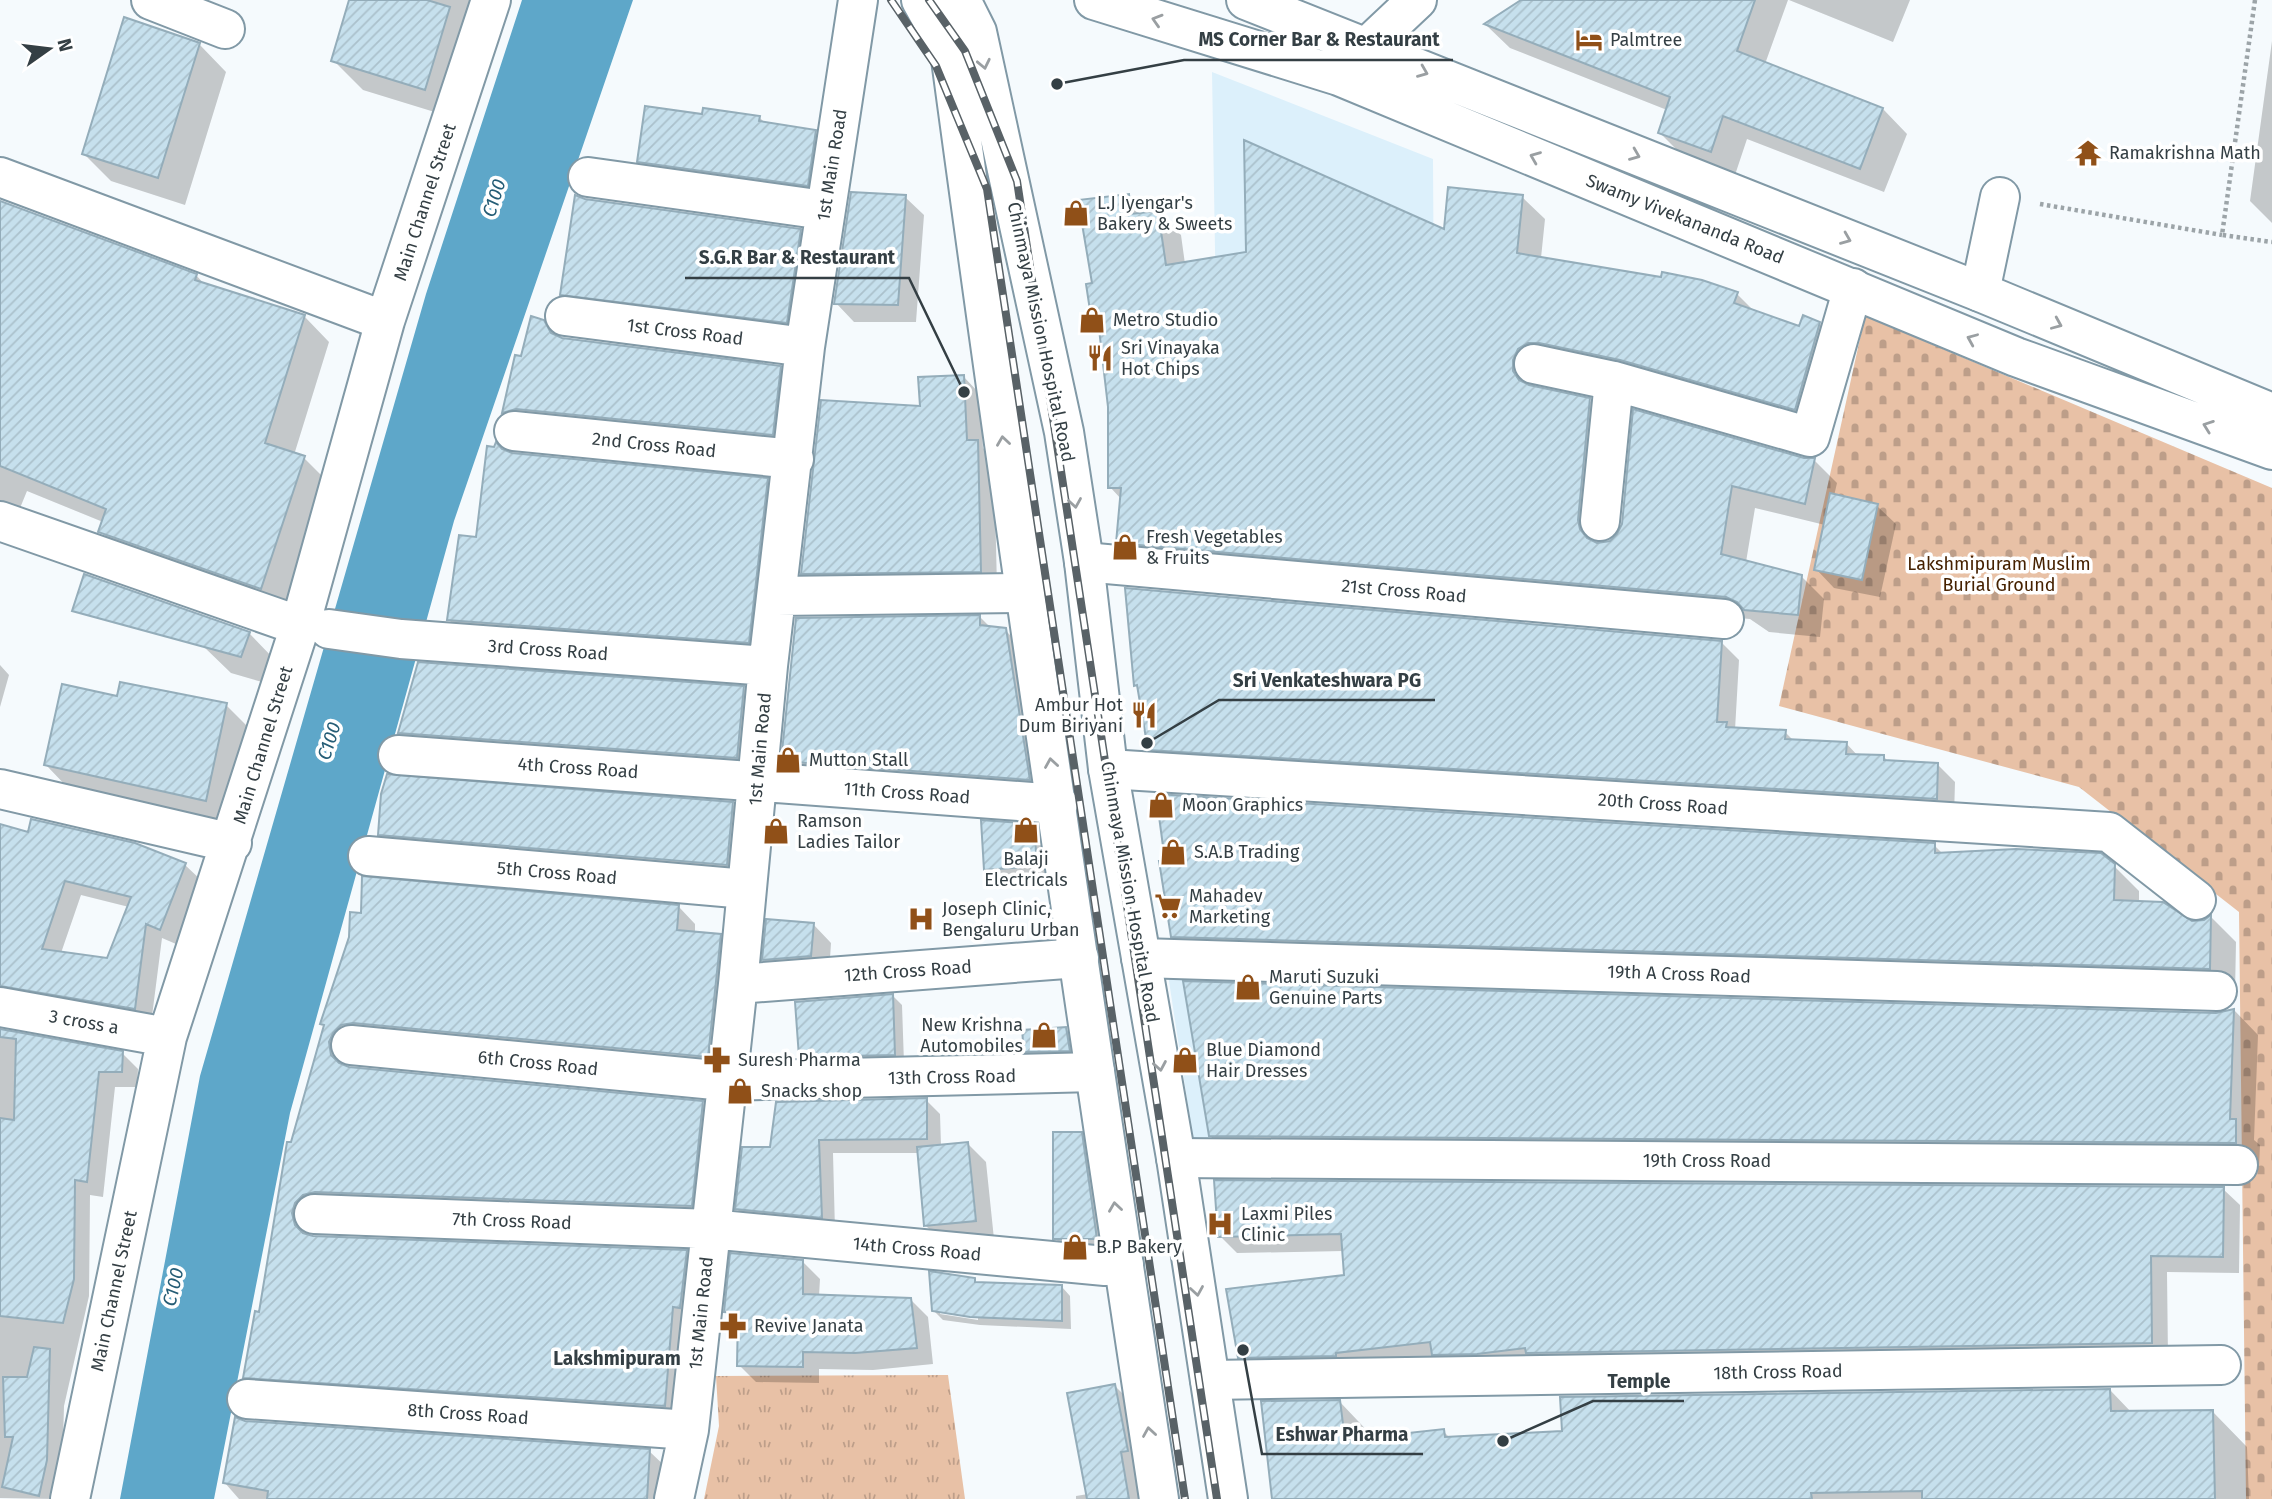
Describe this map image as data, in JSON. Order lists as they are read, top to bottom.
{
  "streets": {
    "street": [
      "1st Main Road",
      "Main Channel Street",
      "Swamy Vivekananda Road",
      "1st Cross Road",
      "Chinmaya Mission Hospital Road",
      "2nd Cross Road",
      "21st Cross Road",
      "3rd Cross Road",
      "4th Cross Road",
      "11th Cross Road",
      "20th Cross Road",
      "5th Cross Road",
      "12th Cross Road",
      "19th A Cross Road",
      "3 cross a",
      "6th Cross Road",
      "13th Cross Road",
      "19th Cross Road",
      "7th Cross Road",
      "14th Cross Road",
      "18th Cross Road",
      "8th Cross Road"
    ]
  },
  "crossings": [
    ["1st Main Road", "1st Cross Road"],
    ["1st Main Road", "2nd Cross Road"],
    ["1st Main Road", "3rd Cross Road"],
    ["1st Main Road", "4th Cross Road"],
    ["1st Main Road", "11th Cross Road"],
    ["1st Main Road", "5th Cross Road"],
    ["1st Main Road", "12th Cross Road"],
    ["1st Main Road", "6th Cross Road"],
    ["1st Main Road", "13th Cross Road"],
    ["1st Main Road", "7th Cross Road"],
    ["1st Main Road", "14th Cross Road"],
    ["1st Main Road", "8th Cross Road"],
    ["Main Channel Street", "3rd Cross Road"],
    ["Main Channel Street", "3 cross a"],
    ["Chinmaya Mission Hospital Road", "21st Cross Road"],
    ["Chinmaya Mission Hospital Road", "20th Cross Road"],
    ["Chinmaya Mission Hospital Road", "19th A Cross Road"],
    ["Chinmaya Mission Hospital Road", "19th Cross Road"],
    ["Chinmaya Mission Hospital Road", "18th Cross Road"],
    ["4th Cross Road", "11th Cross Road"],
    ["6th Cross Road", "13th Cross Road"],
    ["7th Cross Road", "14th Cross Road"]
  ],
  "districts": ["Lakshmipuram"],
  "water": ["C100"],
  "parks": ["Lakshmipuram Muslim Burial Ground"],
  "places": {
    "hotel": ["Palmtree"],
    "other": [
      "MS Corner Bar & Restaurant",
      "S.G.R Bar & Restaurant",
      "Sri Venkateshwara PG",
      "Eshwar Pharma",
      "Temple"
    ],
    "temple": ["Ramakrishna Math"],
    "shop": [
      "L.J Iyengar's Bakery & Sweets",
      "Metro Studio",
      "Fresh Vegetables & Fruits",
      "Mutton Stall",
      "Moon Graphics",
      "Balaji Electricals",
      "Ramson Ladies Tailor",
      "S.A.B Trading",
      "Maruti Suzuki Genuine Parts",
      "New Krishna Automobiles",
      "Blue Diamond Hair Dresses",
      "Snacks shop",
      "B.P Bakery"
    ],
    "restaurant": ["Sri Vinayaka Hot Chips", "Ambur Hot Dum Biriyani"],
    "supermarket": ["Mahadev Marketing"],
    "hospital": ["Joseph Clinic, Bengaluru Urban", "Laxmi Piles Clinic"],
    "pharmacy": ["Suresh Pharma", "Revive Janata"]
  },
  "north": "right"
}
